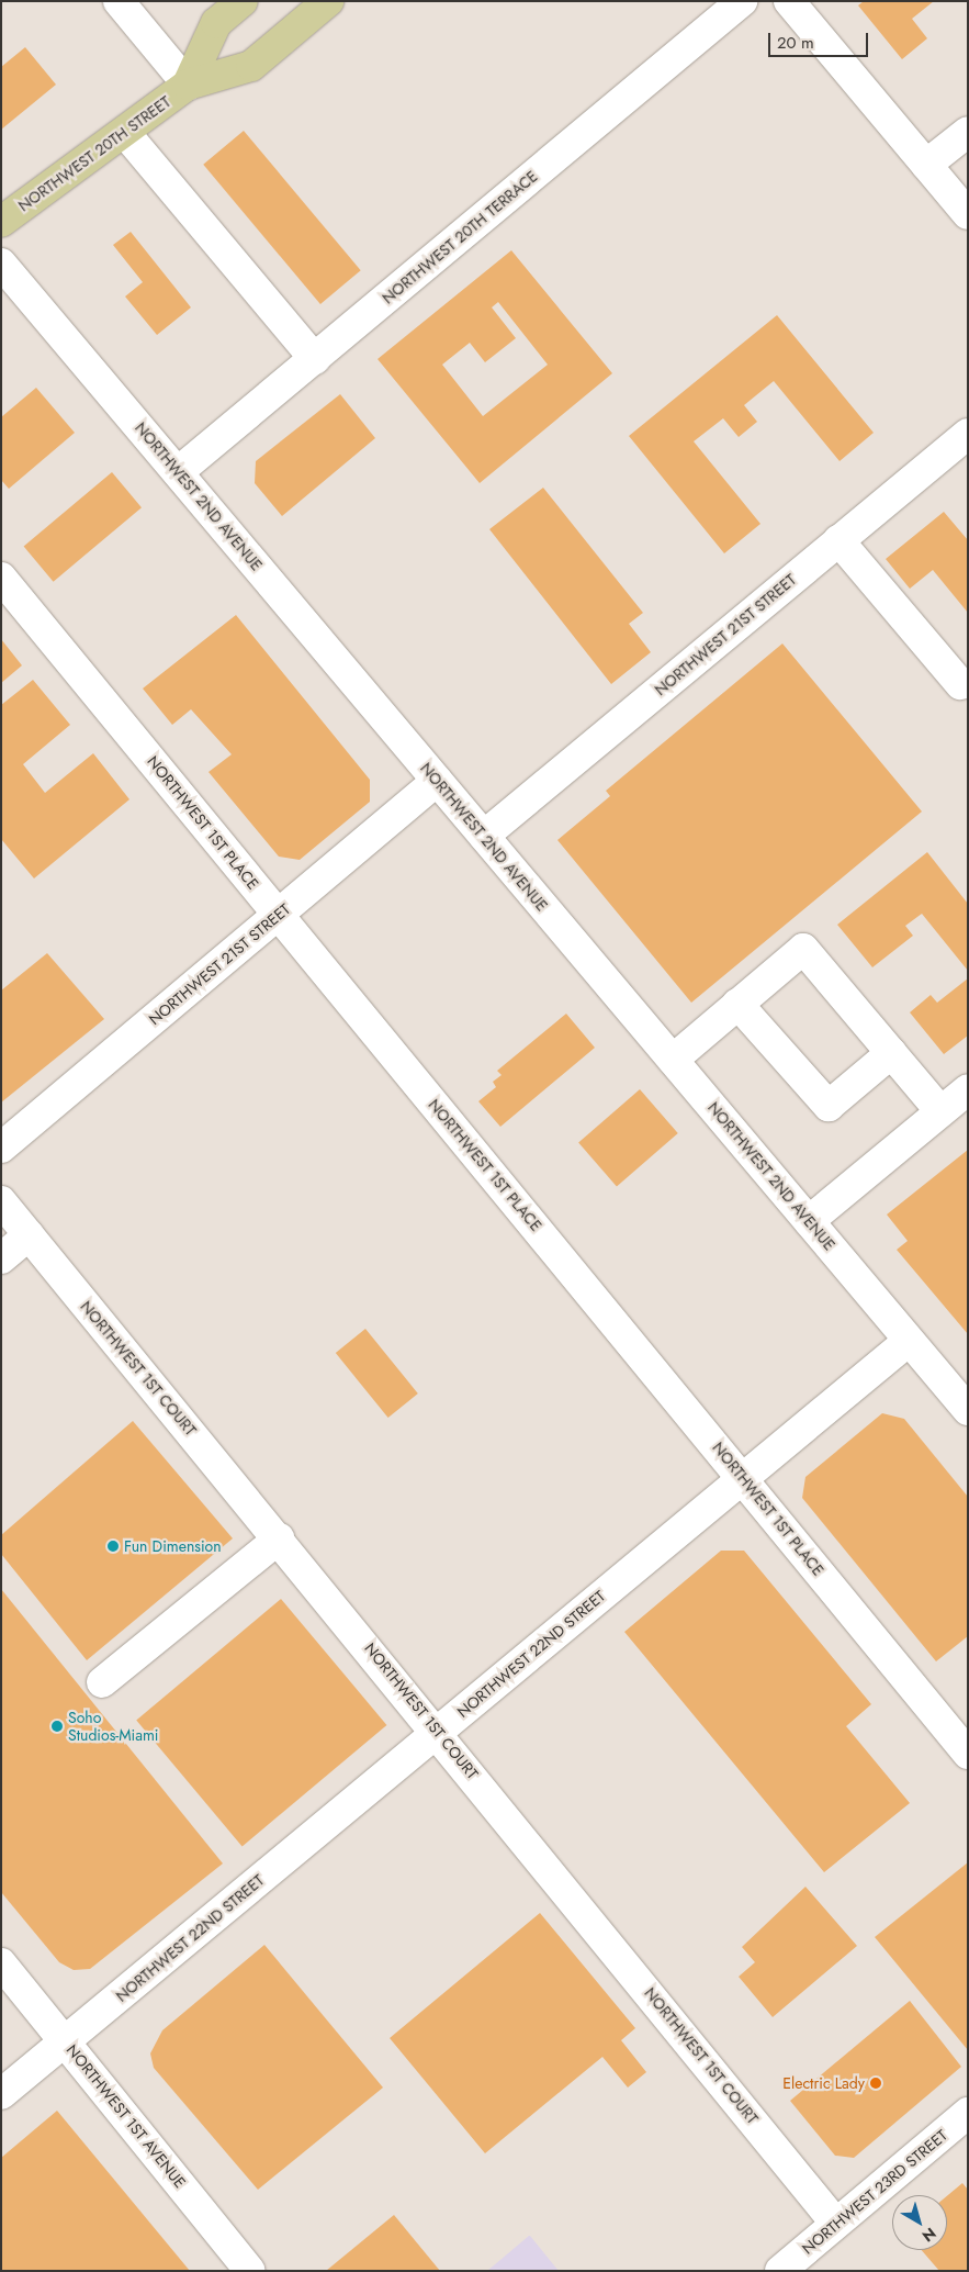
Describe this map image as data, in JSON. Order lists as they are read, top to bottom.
{
  "streets": {
    "main road": ["NORTHWEST 20TH STREET"],
    "street": [
      "NORTHWEST 20TH TERRACE",
      "NORTHWEST 2ND AVENUE",
      "NORTHWEST 21ST STREET",
      "NORTHWEST 1ST PLACE",
      "NORTHWEST 1ST COURT",
      "NORTHWEST 22ND STREET",
      "NORTHWEST 1ST AVENUE",
      "NORTHWEST 23RD STREET"
    ]
  },
  "crossings": [
    ["NORTHWEST 20TH TERRACE", "NORTHWEST 2ND AVENUE"],
    ["NORTHWEST 2ND AVENUE", "NORTHWEST 21ST STREET"],
    ["NORTHWEST 2ND AVENUE", "NORTHWEST 22ND STREET"],
    ["NORTHWEST 21ST STREET", "NORTHWEST 1ST PLACE"],
    ["NORTHWEST 1ST PLACE", "NORTHWEST 22ND STREET"],
    ["NORTHWEST 1ST COURT", "NORTHWEST 22ND STREET"],
    ["NORTHWEST 1ST COURT", "NORTHWEST 23RD STREET"],
    ["NORTHWEST 22ND STREET", "NORTHWEST 1ST AVENUE"]
  ],
  "places": ["Fun Dimension", "Soho Studios-Miami", "Electric Lady"],
  "scale_bar": "20 m",
  "north": "bottom right"
}
